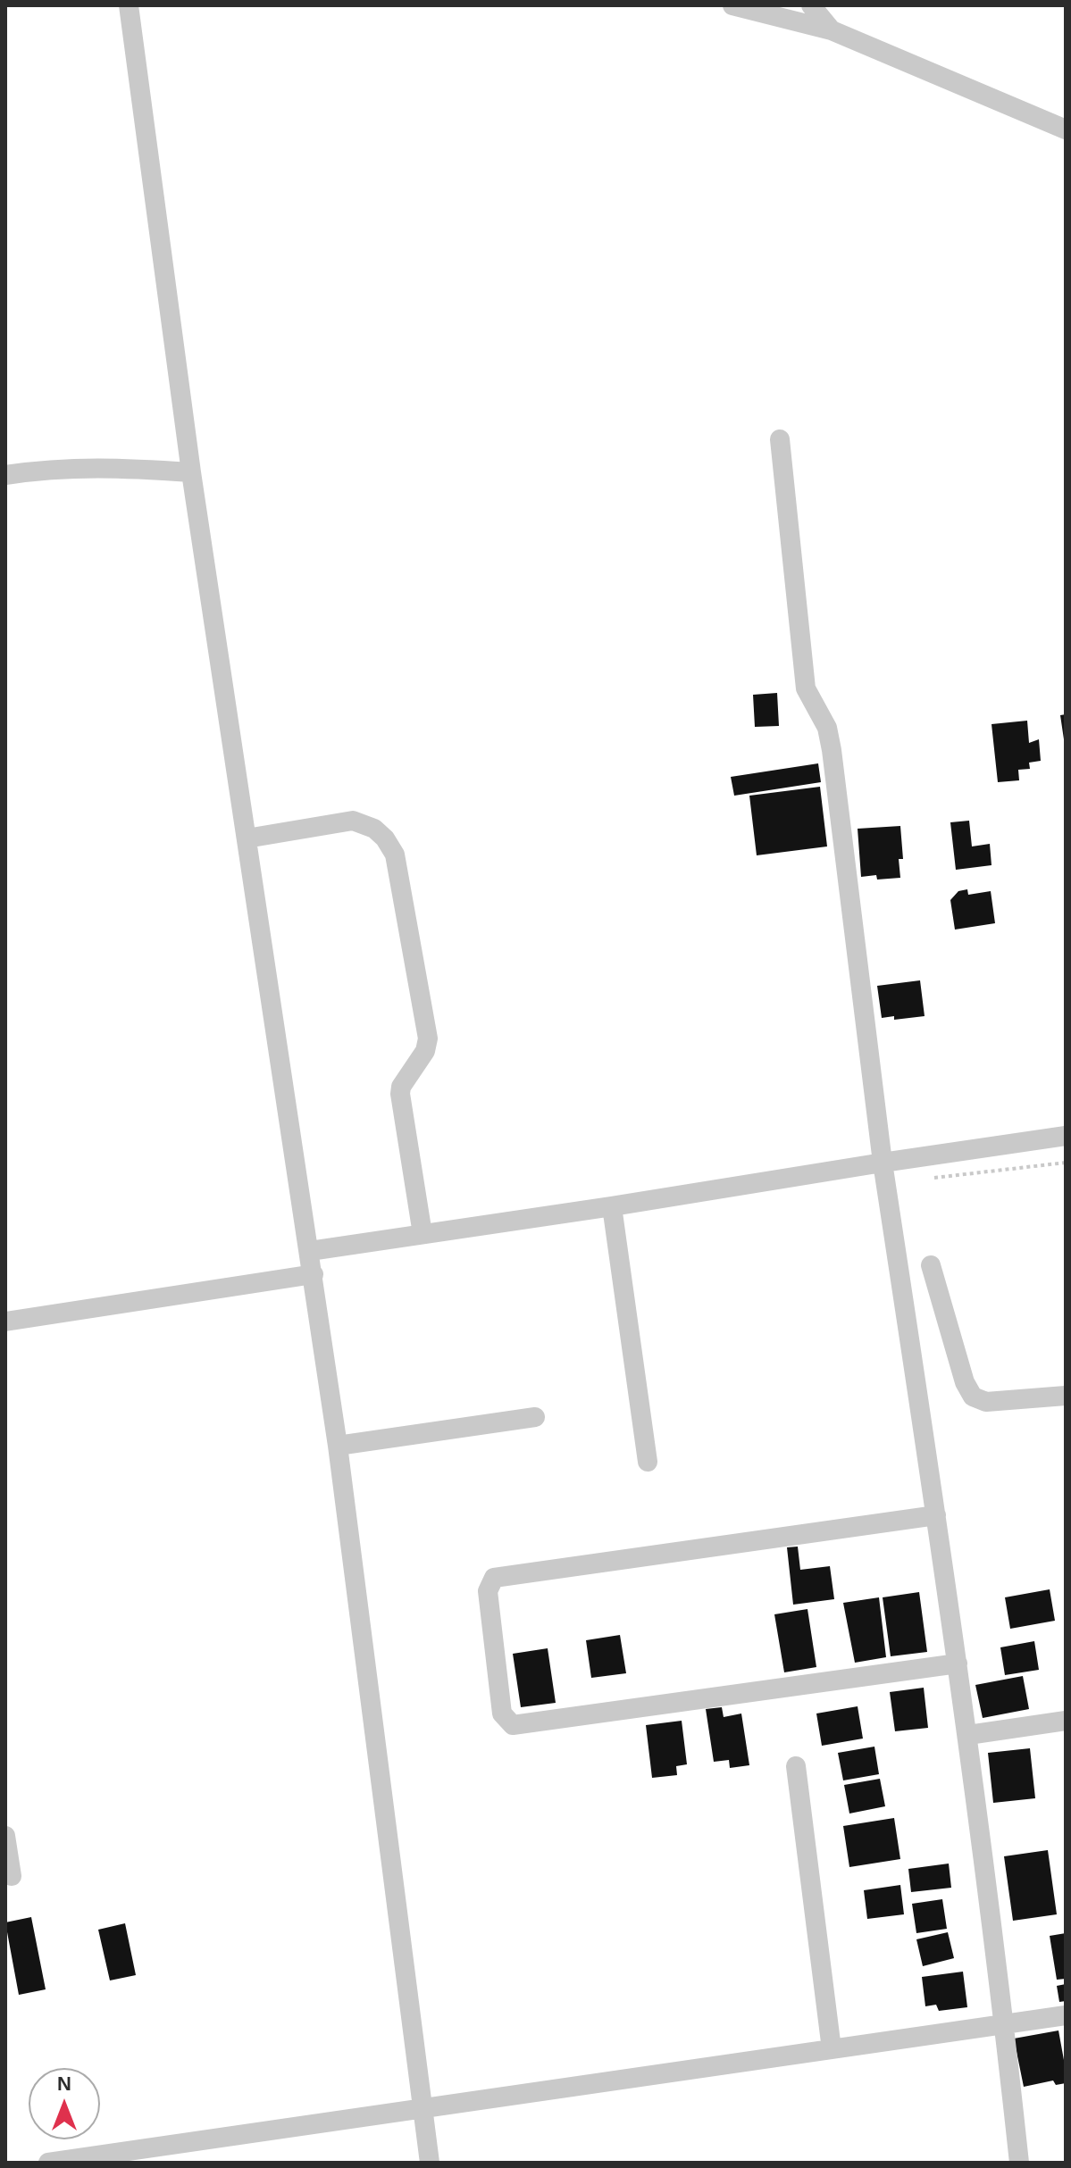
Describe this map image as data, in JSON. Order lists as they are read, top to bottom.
{
  "north": "top"
}
